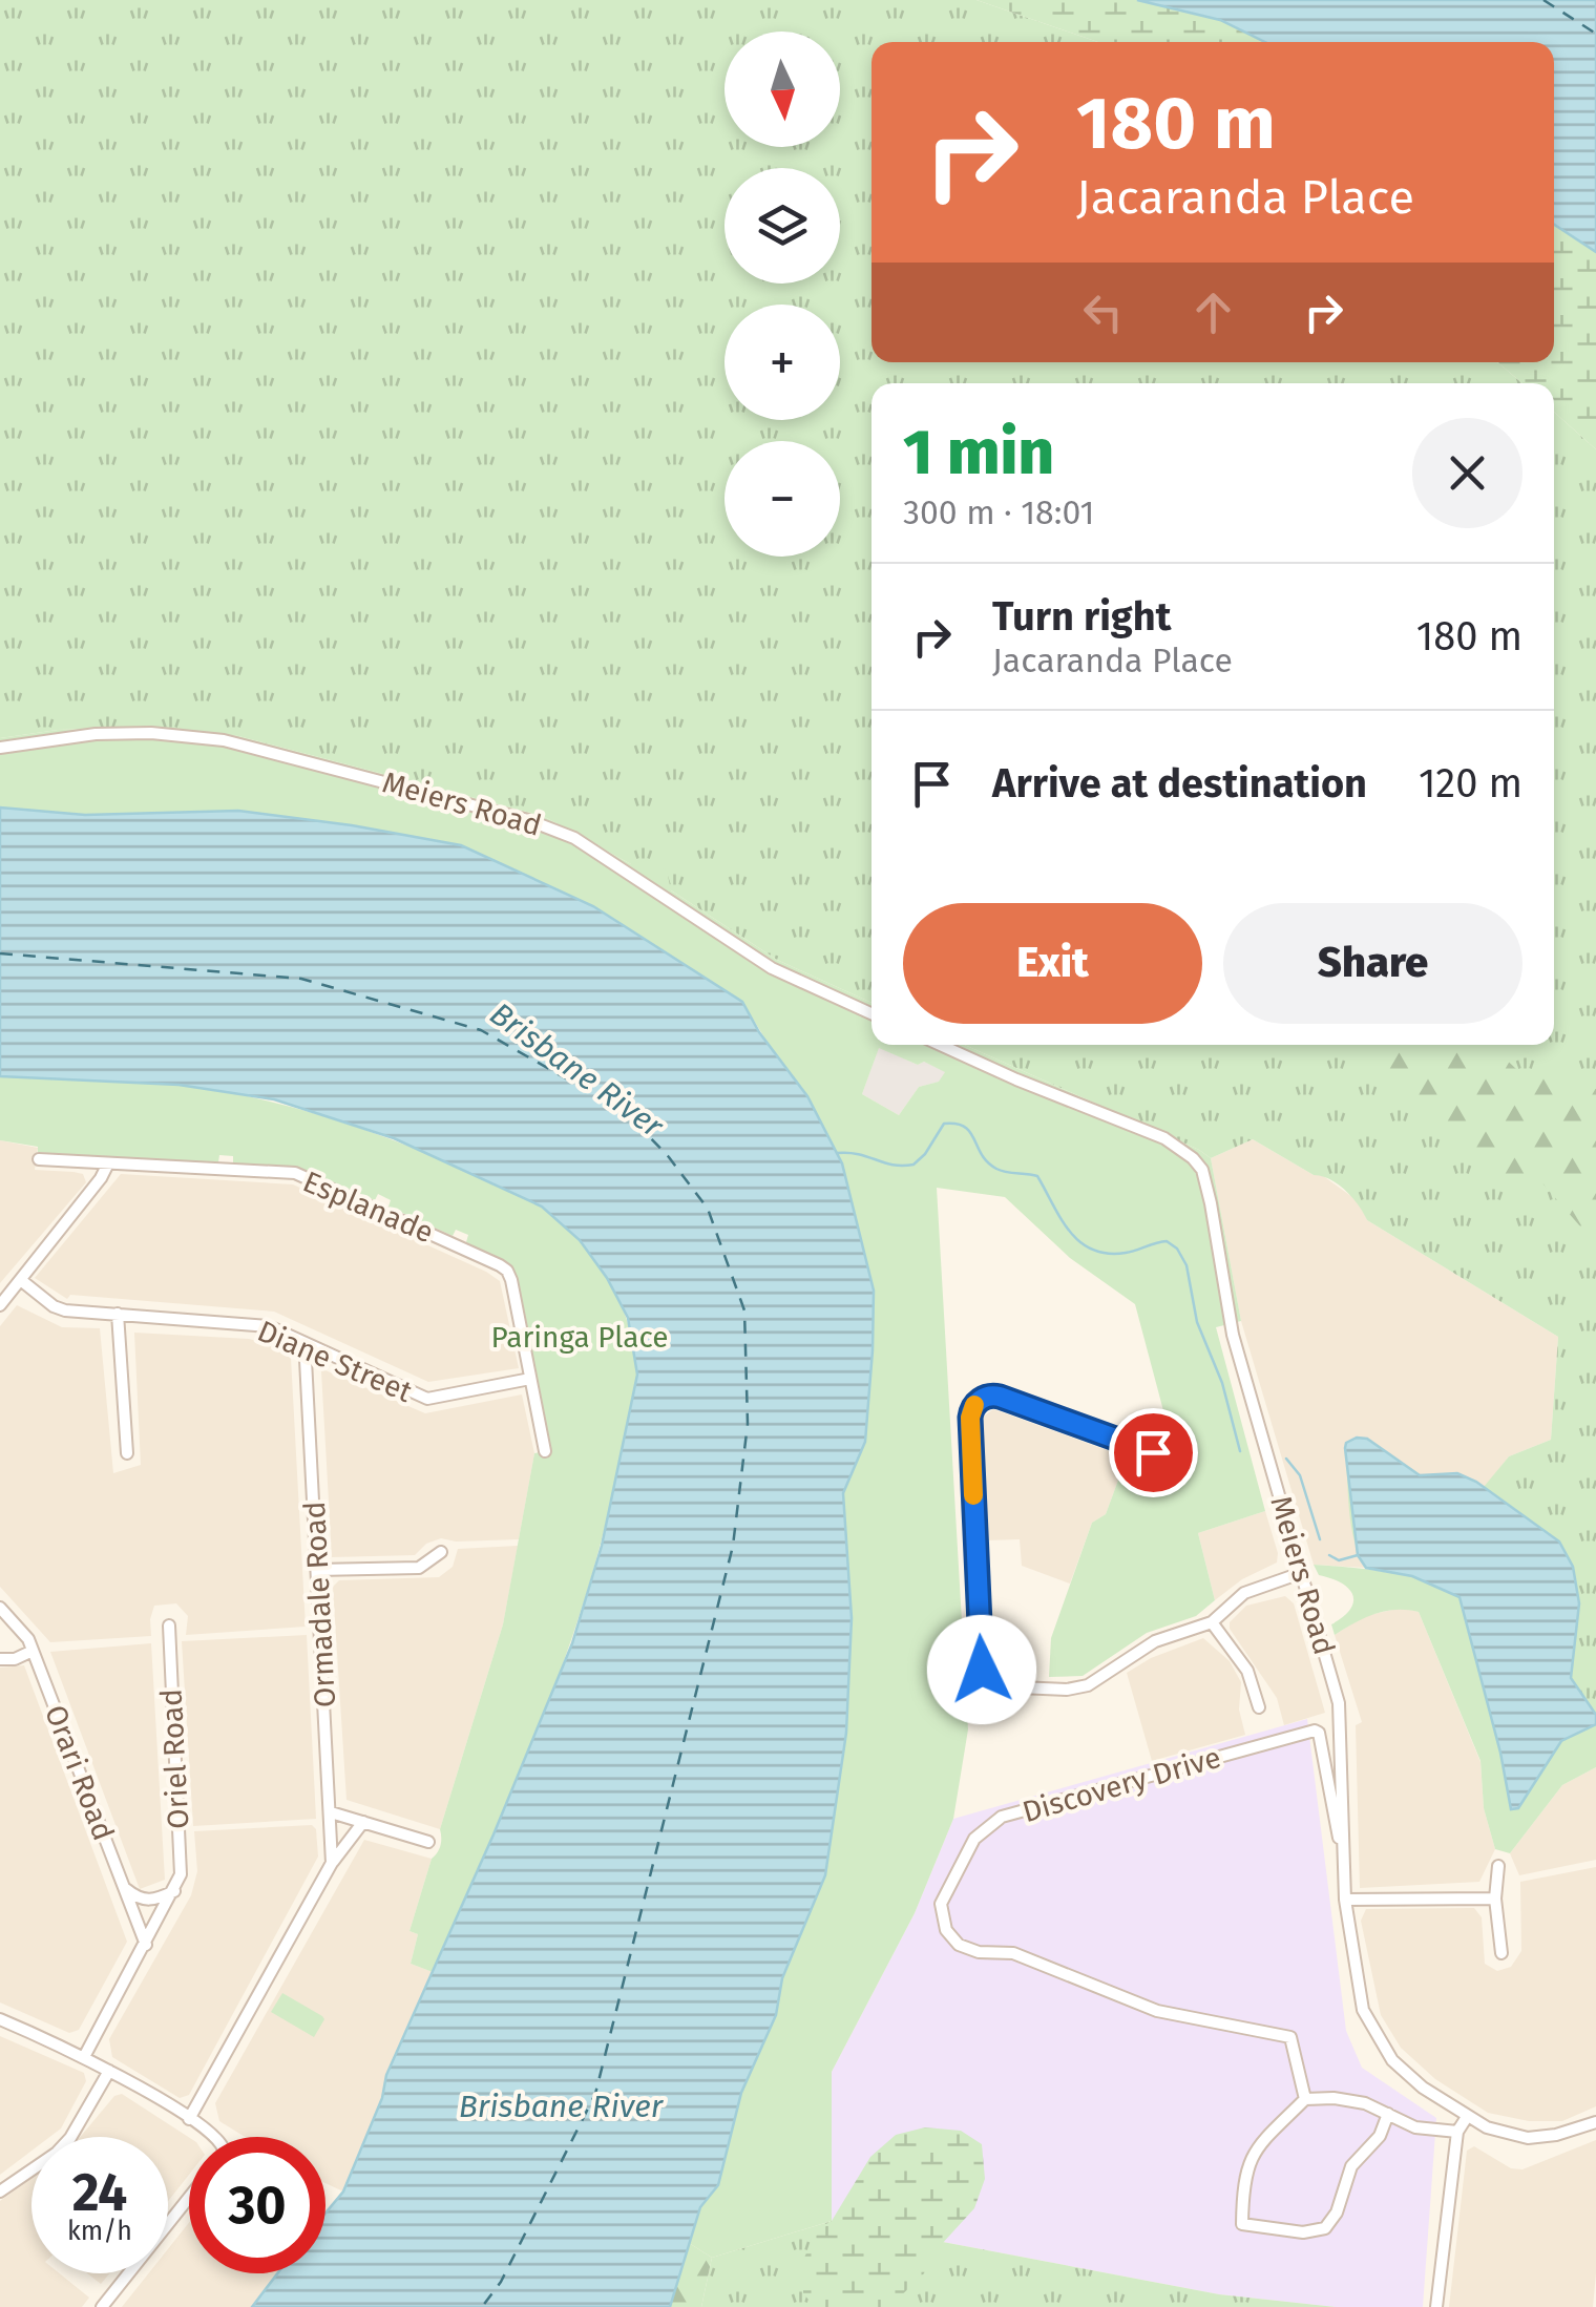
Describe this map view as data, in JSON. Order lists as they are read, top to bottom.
{
  "streets": {
    "street": [
      "Meiers Road",
      "Esplanade",
      "Diane Street",
      "Ormadale Road",
      "Oriel Road",
      "Orari Road",
      "Discovery Drive"
    ]
  },
  "crossings": [
    ["Meiers Road", "Discovery Drive"],
    ["Esplanade", "Diane Street"],
    ["Diane Street", "Ormadale Road"],
    ["Oriel Road", "Orari Road"]
  ],
  "water": ["Brisbane River"],
  "parks": ["Paringa Place"],
  "north": "bottom",
  "page": {
    "map_buttons": ["+", "−"],
    "turn": ["180 m", "Jacaranda Place"],
    "heading": ["1 min", "300 m · 18:01"],
    "list": [
      {
        "name": "Turn right",
        "note": "Jacaranda Place",
        "value": "180 m"
      },
      {
        "name": "Arrive at destination",
        "value": "120 m"
      }
    ],
    "buttons": ["Exit", "Share"],
    "speed": "24 km/h",
    "limit": "30"
  }
}
